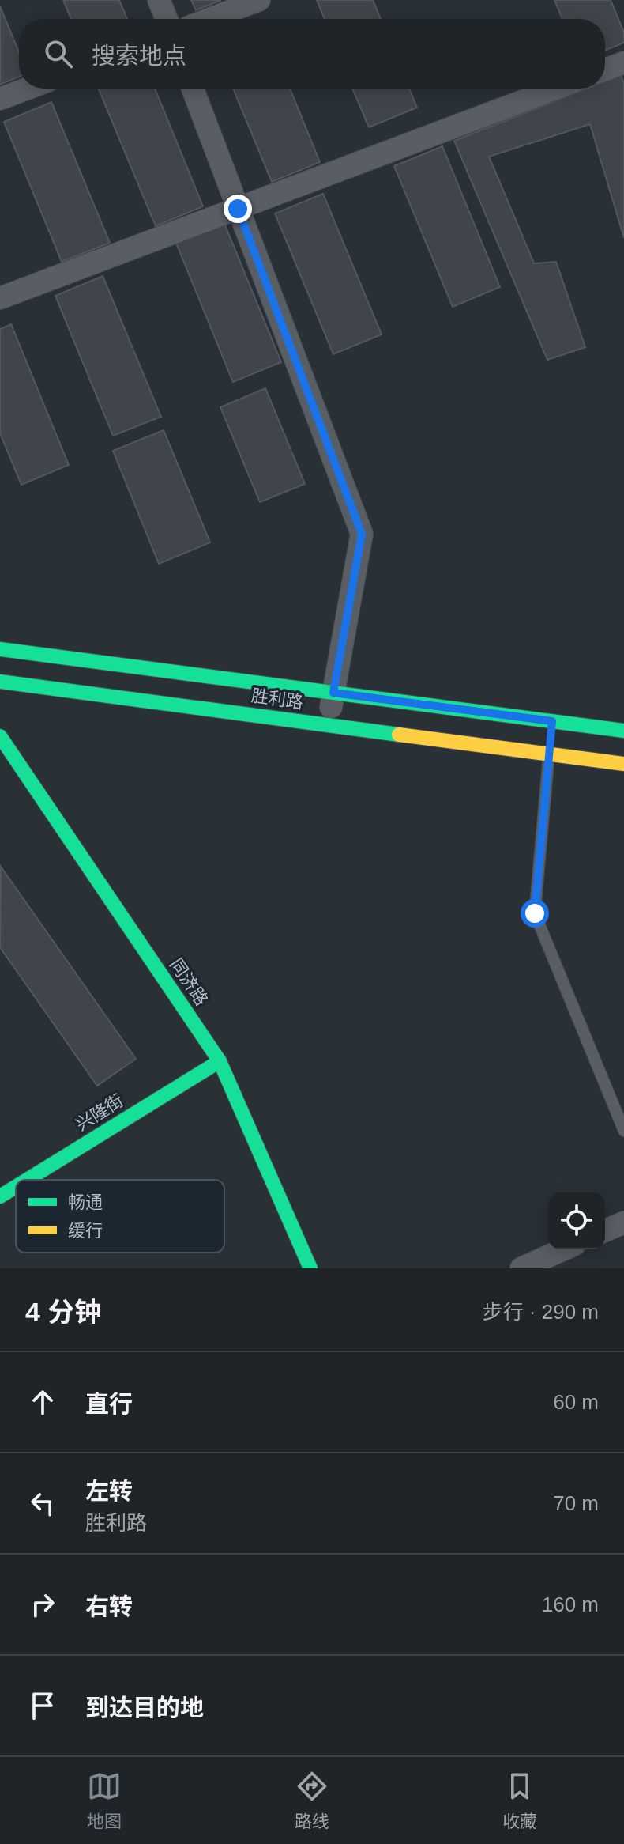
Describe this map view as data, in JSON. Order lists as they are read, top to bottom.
{
  "streets": {
    "main road": ["胜利路", "同济路", "兴隆街"]
  },
  "crossings": [
    ["同济路", "兴隆街"]
  ],
  "legend": ["畅通", "缓行"],
  "page": {
    "search": "搜索地点",
    "heading": ["4 分钟", "步行 · 290 m"],
    "list": [
      ["直行", "60 m"],
      ["左转", "胜利路", "70 m"],
      ["右转", "160 m"],
      "到达目的地"
    ],
    "nav": ["地图", "路线", "收藏"]
  }
}
